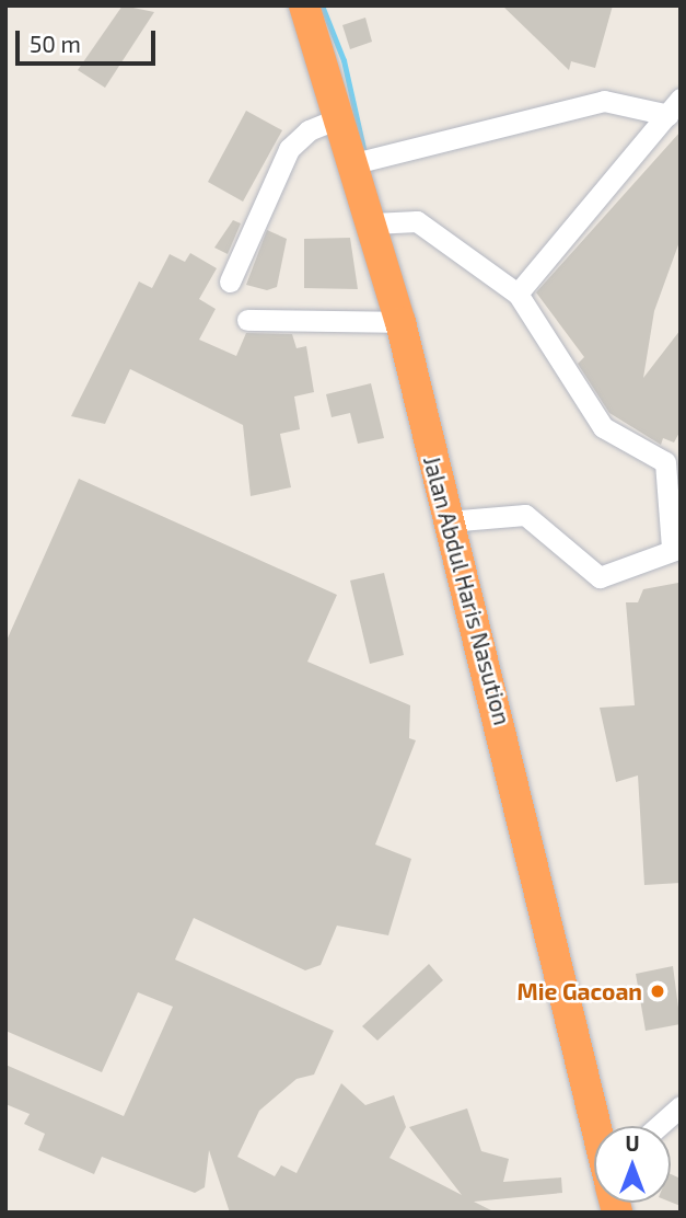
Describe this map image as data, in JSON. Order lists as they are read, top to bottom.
{
  "streets": {
    "highway": ["Jalan Abdul Haris Nasution"]
  },
  "places": ["Mie Gacoan"],
  "scale_bar": "50 m",
  "north": "top"
}
